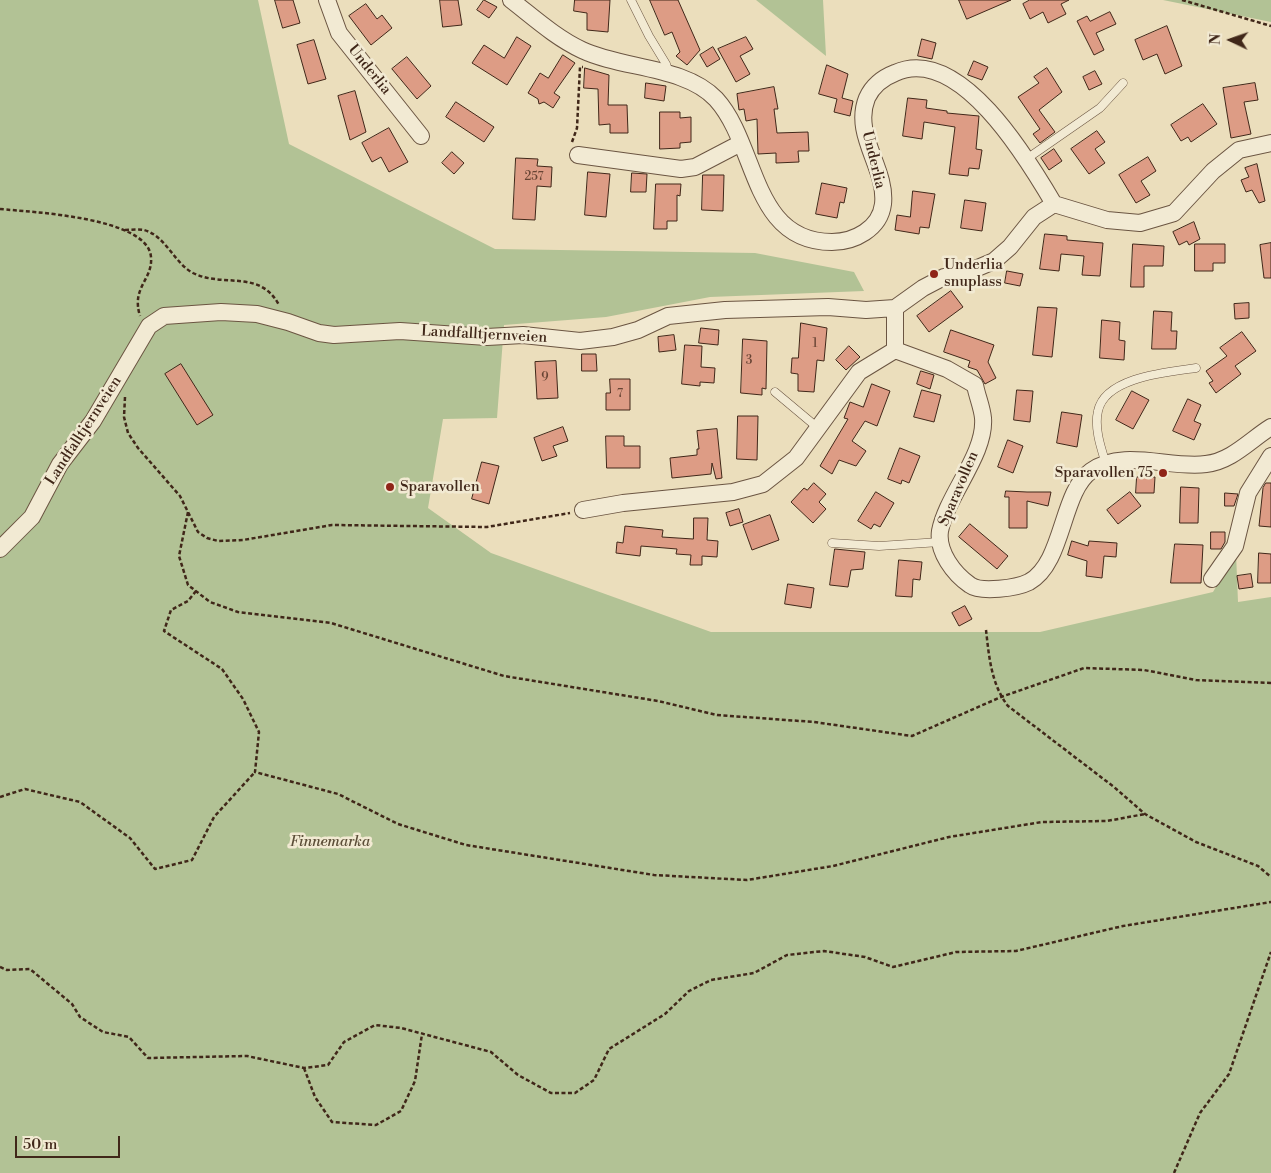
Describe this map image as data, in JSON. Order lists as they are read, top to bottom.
{
  "streets": {
    "street": ["Underlia", "Landfalltjernveien", "Sparavollen"]
  },
  "parks": ["Finnemarka"],
  "places": ["Underlia snuplass", "Sparavollen 75", "Sparavollen"],
  "house_numbers": [
    "257",
    "1",
    "3",
    "9",
    "7"
  ],
  "scale_bar": "50 m",
  "north": "left"
}
